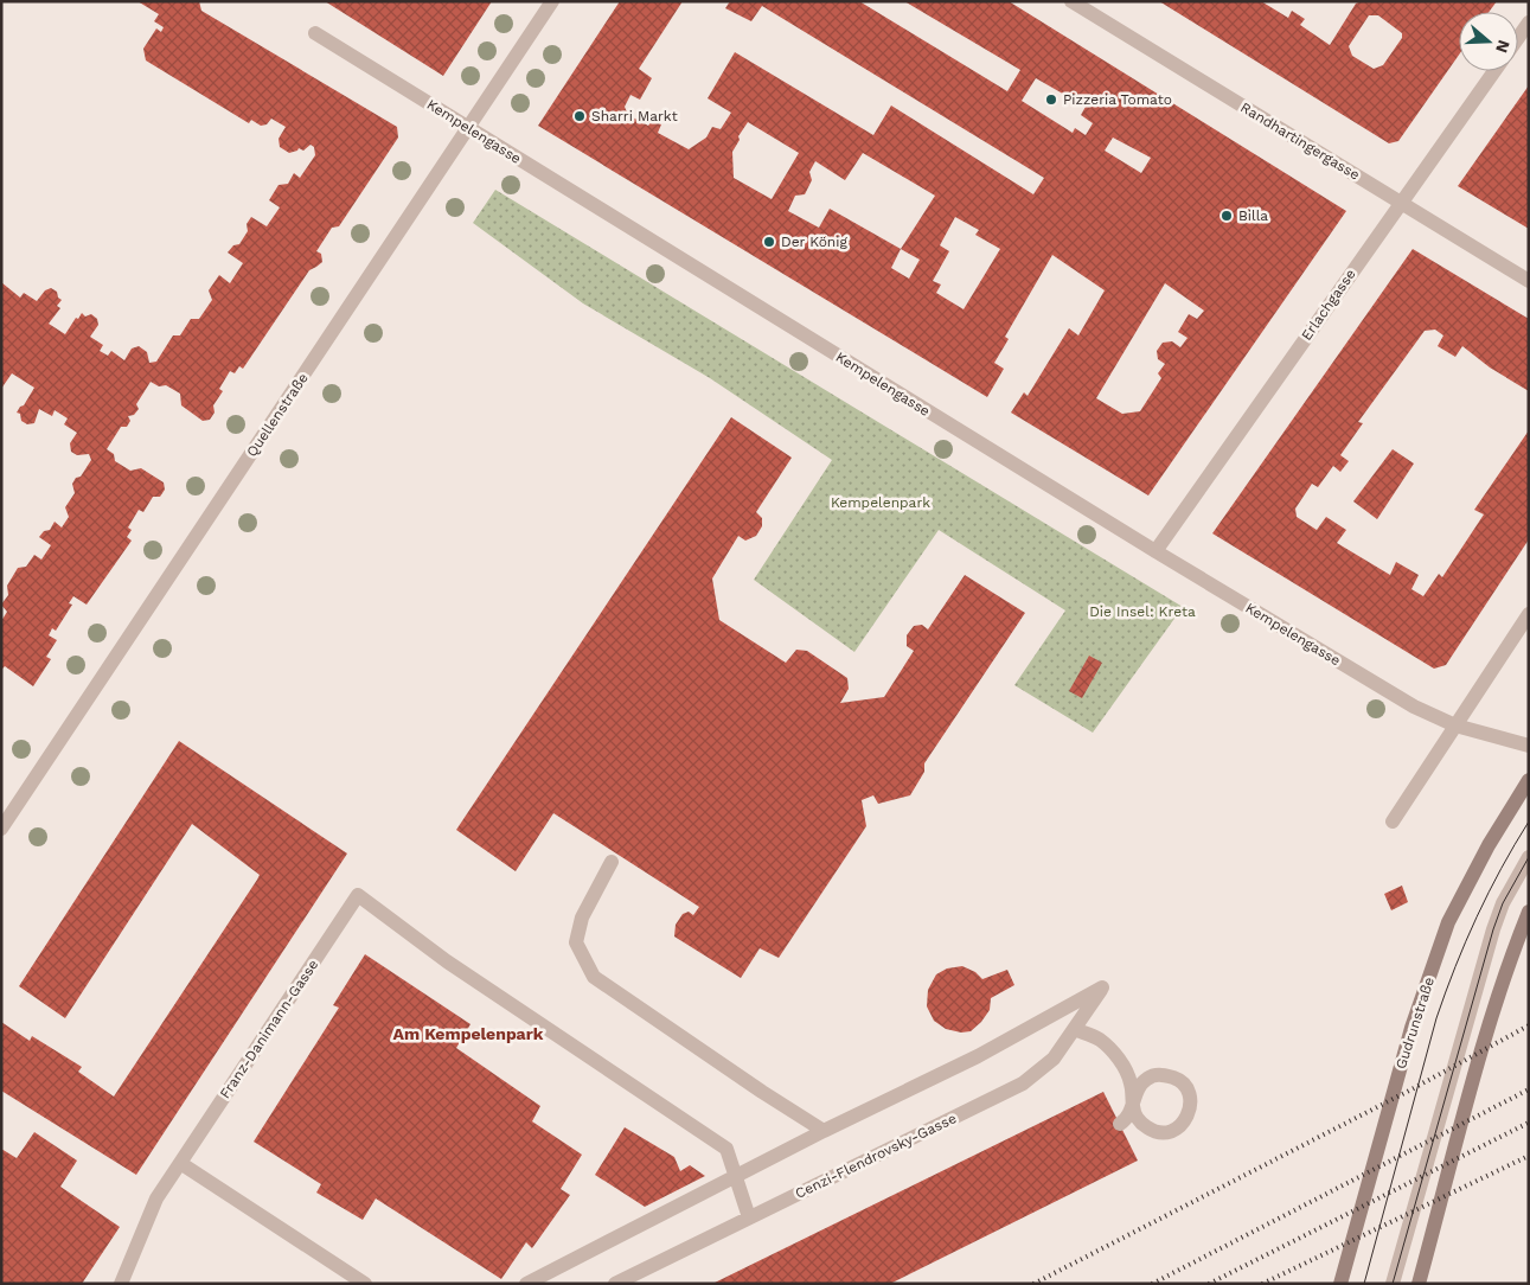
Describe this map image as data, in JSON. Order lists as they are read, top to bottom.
{
  "streets": {
    "main road": ["Gudrunstraße"],
    "street": [
      "Kempelengasse",
      "Randhartingergasse",
      "Erlachgasse",
      "Quellenstraße",
      "Franz-Danimann-Gasse",
      "Cenzi-Flendrovsky-Gasse"
    ]
  },
  "crossings": [
    ["Kempelengasse", "Erlachgasse"],
    ["Kempelengasse", "Quellenstraße"],
    ["Randhartingergasse", "Erlachgasse"]
  ],
  "districts": ["Am Kempelenpark"],
  "parks": ["Kempelenpark", "Die Insel: Kreta"],
  "places": [
    "Pizzeria Tomato",
    "Sharri Markt",
    "Billa",
    "Der König"
  ],
  "north": "right"
}
